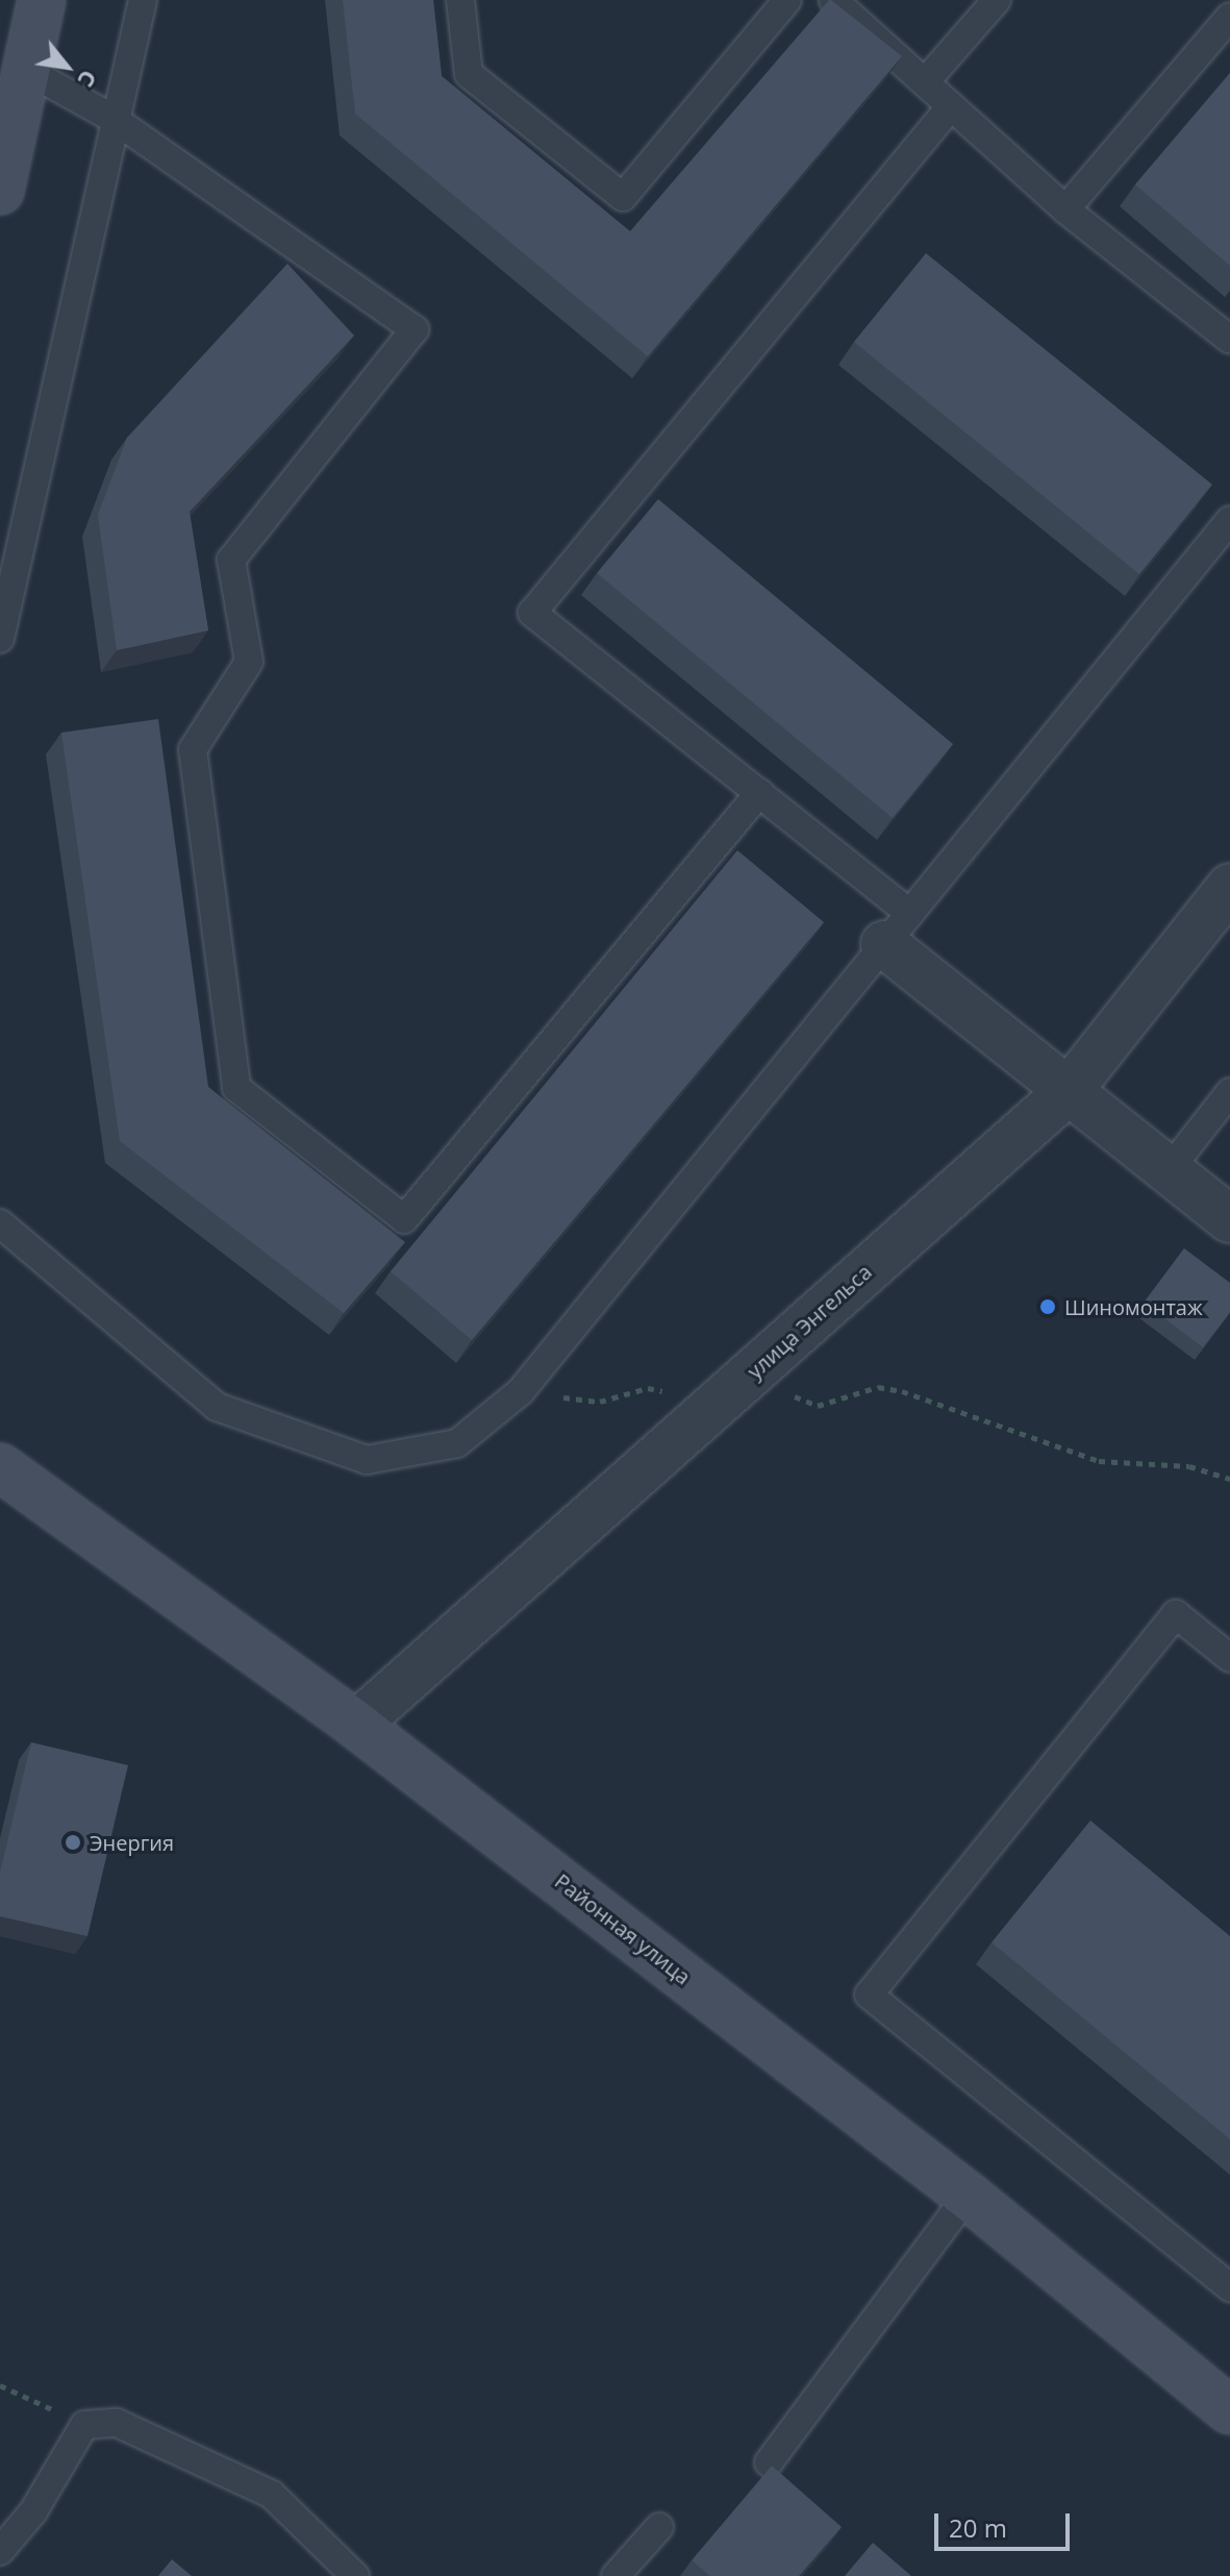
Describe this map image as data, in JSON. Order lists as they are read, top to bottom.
{
  "streets": {
    "main road": ["Районная улица"],
    "street": ["улица Энгельса"]
  },
  "crossings": [
    ["улица Энгельса", "Районная улица"]
  ],
  "places": ["Шиномонтаж", "Энергия"],
  "scale_bar": "20 m",
  "north": "bottom right"
}
